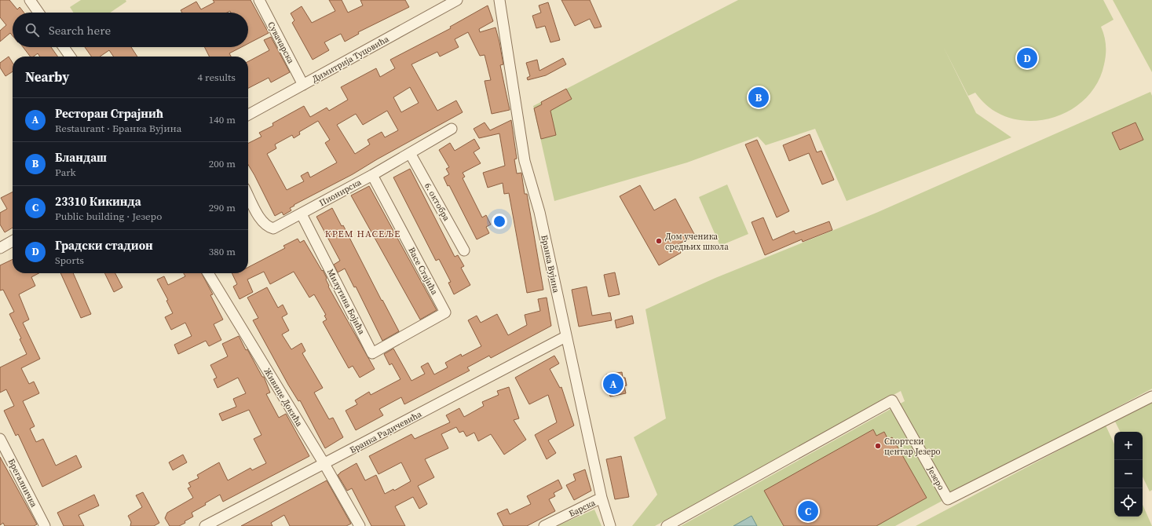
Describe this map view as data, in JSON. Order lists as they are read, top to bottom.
{
  "streets": {
    "street": [
      "Сувачарска",
      "Димитрија Туцовића",
      "Пионирска",
      "6. октобра",
      "Бранка Вујина",
      "Васе Стајића",
      "Милутина Бојића",
      "Живице Докића",
      "Бранка Радичевића",
      "Језеро",
      "Брегалничка",
      "Барска"
    ]
  },
  "crossings": [
    ["Сувачарска", "Димитрија Туцовића"],
    ["Пионирска", "6. октобра"],
    ["Пионирска", "Васе Стајића"],
    ["Пионирска", "Милутина Бојића"],
    ["Бранка Вујина", "Бранка Радичевића"],
    ["Бранка Вујина", "Барска"],
    ["Васе Стајића", "Милутина Бојића"],
    ["Живице Докића", "Бранка Радичевића"]
  ],
  "districts": ["КРЕМ НАСЕЉЕ"],
  "places": ["Дом ученика средњих школа", "Спортски центар Језеро"],
  "page": {
    "search": "Search here",
    "pins": [
      "D",
      "B",
      "A",
      "C"
    ],
    "heading": ["Nearby", "4 results"],
    "list": [
      {
        "mark": "A",
        "name": "Ресторан Страјнић",
        "note": "Restaurant · Бранка Вујина",
        "value": "140 m"
      },
      {
        "mark": "B",
        "name": "Бландаш",
        "note": "Park",
        "value": "200 m"
      },
      {
        "mark": "C",
        "name": "23310 Кикинда",
        "note": "Public building · Језеро",
        "value": "290 m"
      },
      {
        "mark": "D",
        "name": "Градски стадион",
        "note": "Sports",
        "value": "380 m"
      }
    ],
    "map_buttons": ["+", "−"]
  }
}
